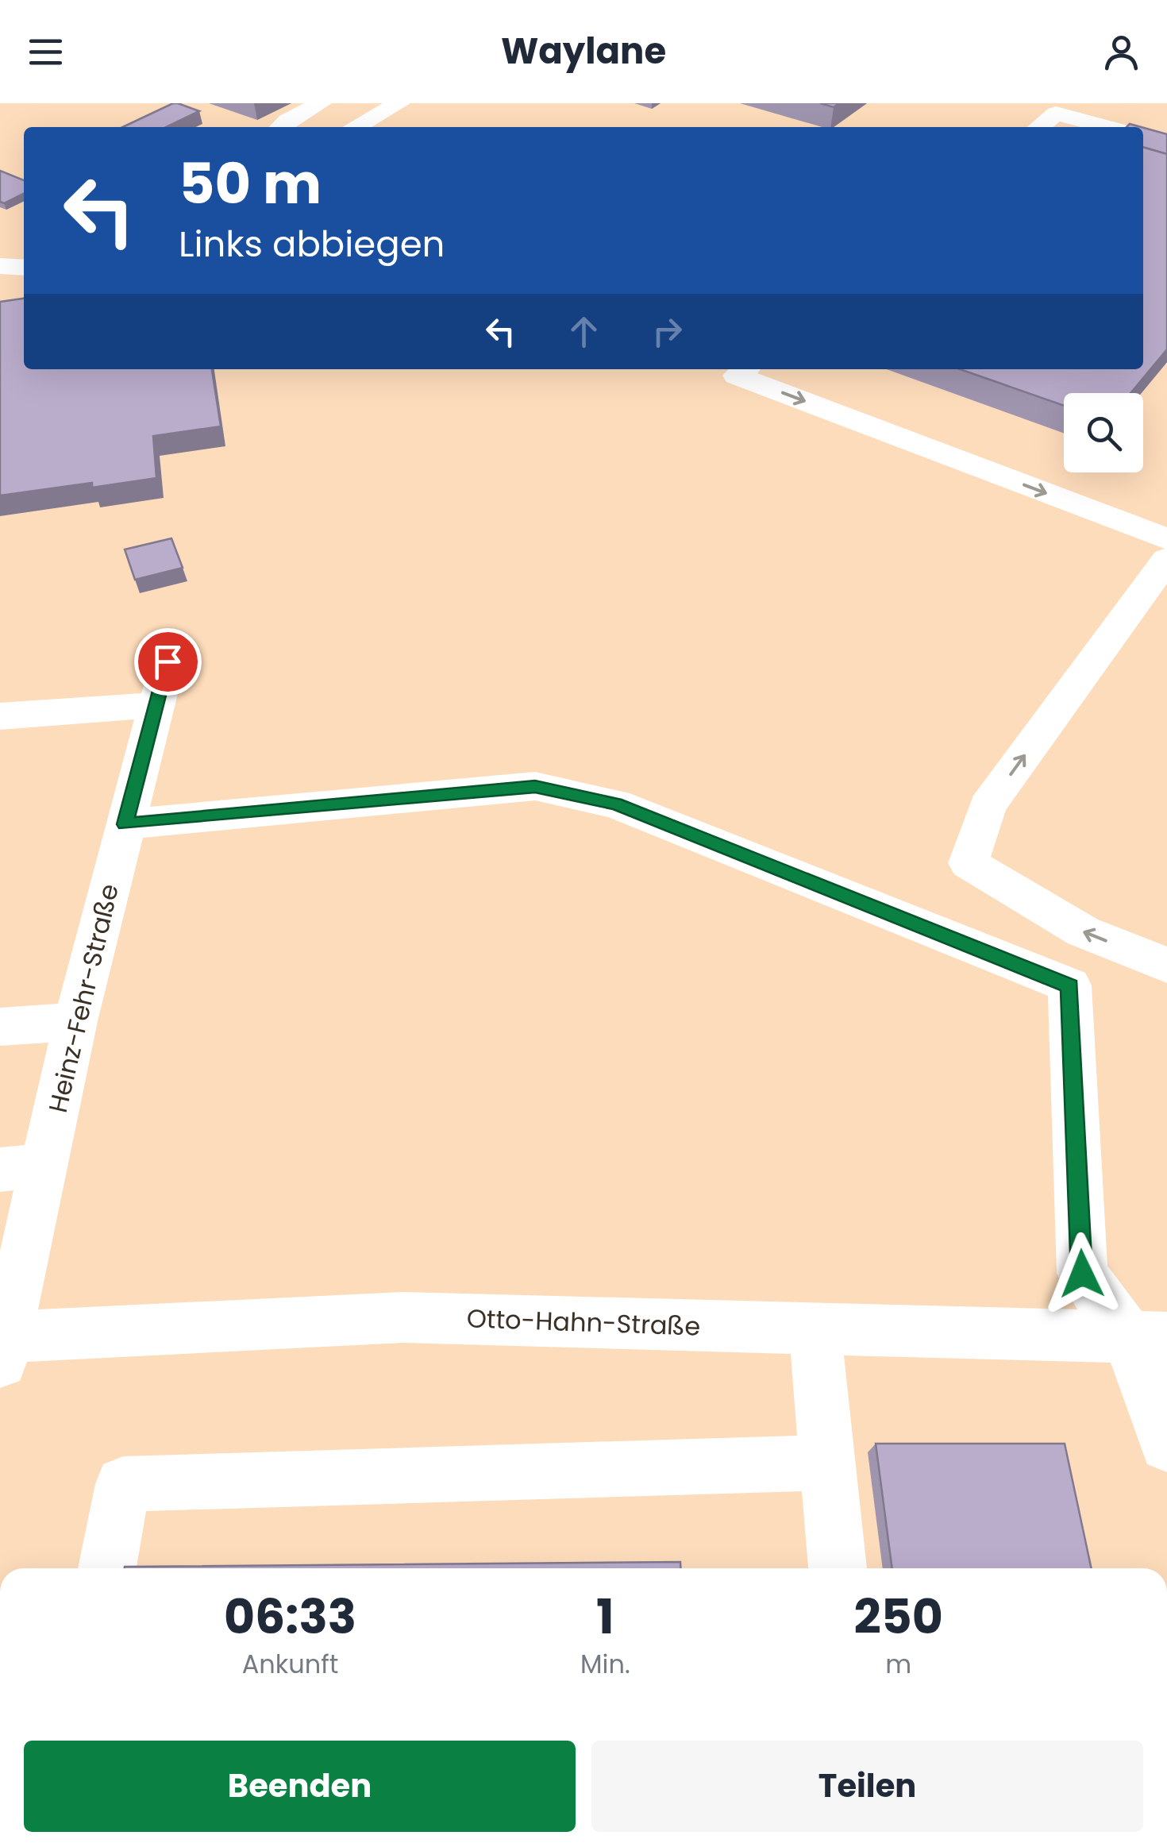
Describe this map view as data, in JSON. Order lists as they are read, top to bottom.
{
  "streets": {
    "street": ["Heinz-Fehr-Straße", "Otto-Hahn-Straße"]
  },
  "crossings": [
    ["Heinz-Fehr-Straße", "Otto-Hahn-Straße"]
  ],
  "page": {
    "header": "Waylane",
    "turn": ["50 m", "Links abbiegen"],
    "eta": [
      "06:33",
      "Ankunft",
      "1",
      "Min.",
      "250",
      "m"
    ],
    "buttons": ["Beenden", "Teilen"]
  }
}
